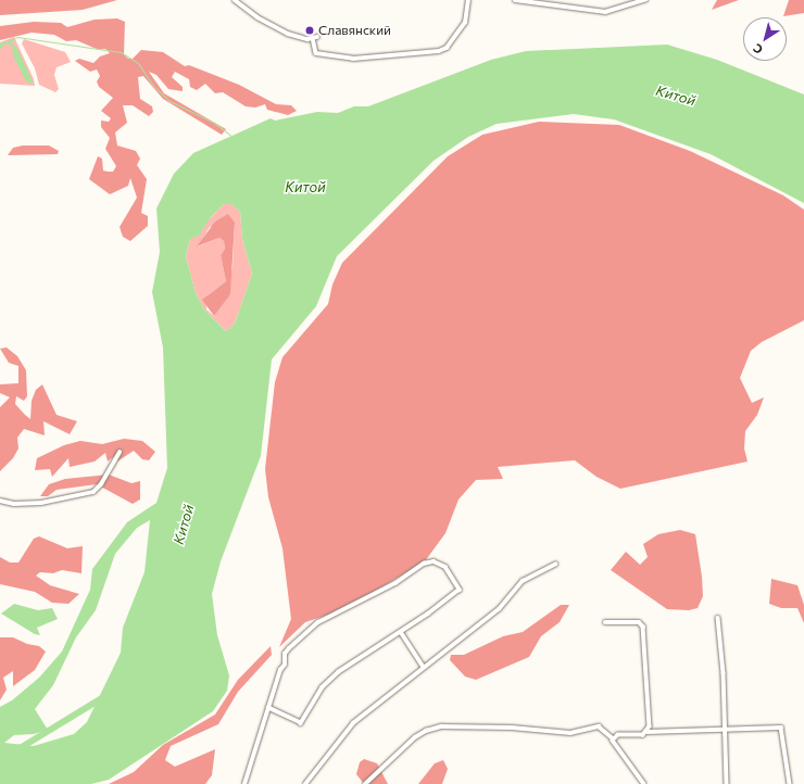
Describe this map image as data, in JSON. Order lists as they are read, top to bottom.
{
  "water": ["Китой"],
  "places": ["Славянский"],
  "north": "bottom left"
}
